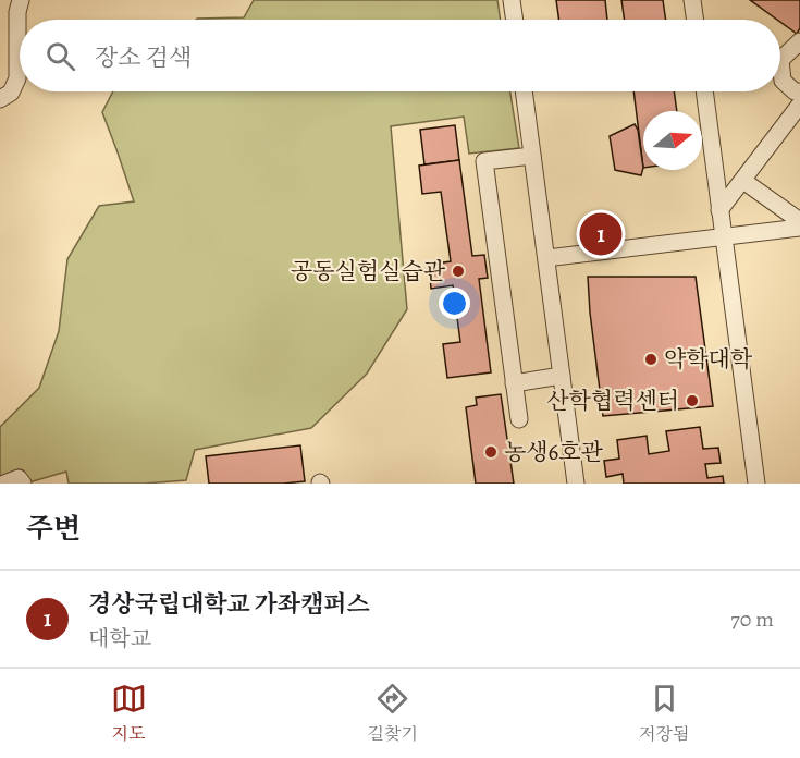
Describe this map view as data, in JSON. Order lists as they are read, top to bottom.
{
  "places": [
    "공동실험실습관",
    "약학대학",
    "산학협력센터",
    "농생6호관"
  ],
  "north": "right",
  "page": {
    "search": "장소 검색",
    "pins": "1",
    "heading": "주변",
    "list": [
      {
        "mark": "1",
        "name": "경상국립대학교 가좌캠퍼스",
        "note": "대학교",
        "value": "70 m"
      }
    ],
    "nav": ["지도", "길찾기", "저장됨"]
  }
}
